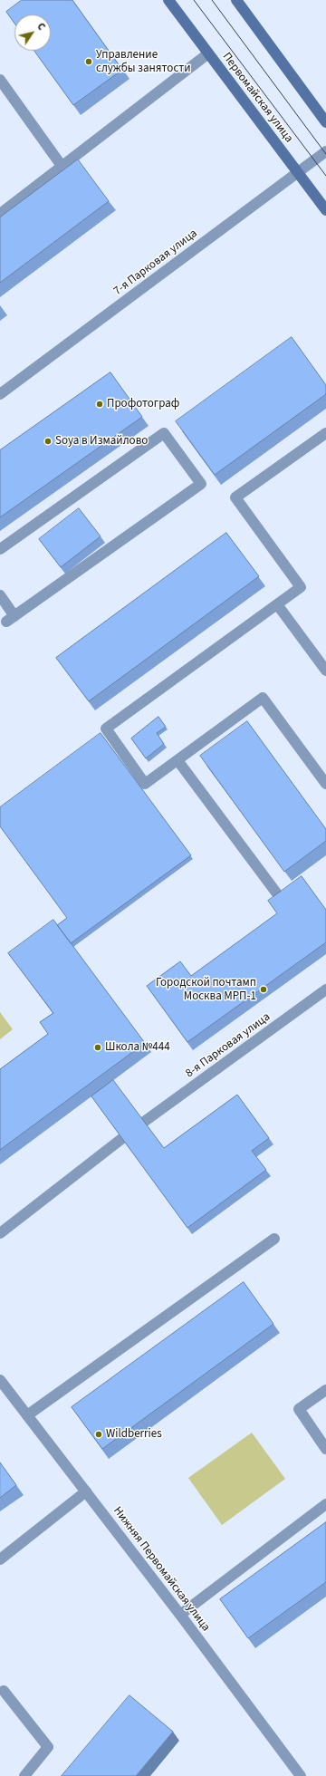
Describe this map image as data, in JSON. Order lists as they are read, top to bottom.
{
  "streets": {
    "main road": ["Первомайская улица"],
    "street": ["7-я Парковая улица", "8-я Парковая улица", "Нижняя Первомайская улица"]
  },
  "crossings": [
    ["Первомайская улица", "7-я Парковая улица"]
  ],
  "places": [
    "Управление cлужбы занятости",
    "Профотограф",
    "Soya в Измайлово",
    "Городской почтамп Москва МРП-1",
    "Школа №444",
    "Wildberries"
  ],
  "north": "top right"
}
